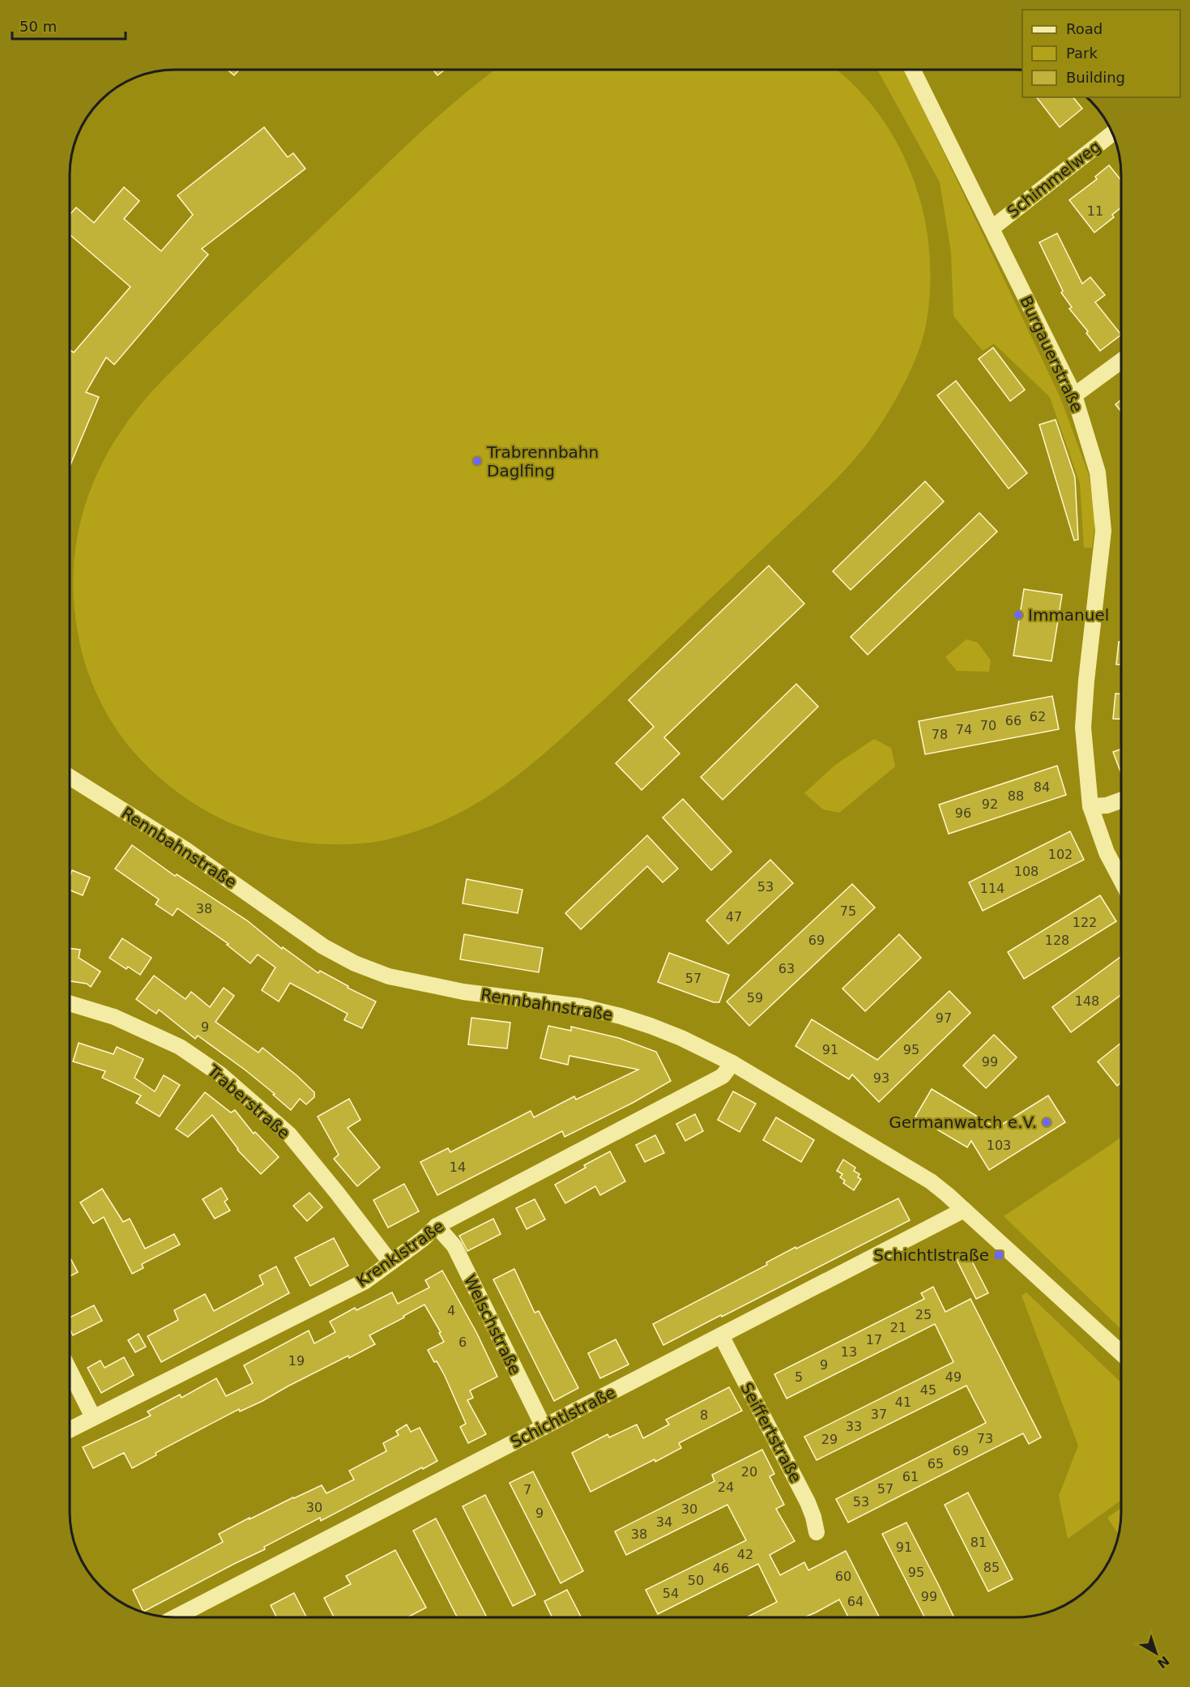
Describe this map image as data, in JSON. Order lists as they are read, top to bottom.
{
  "streets": {
    "street": [
      "Schimmelweg",
      "Burgauerstraße",
      "Rennbahnstraße",
      "Traberstraße",
      "Krenklstraße",
      "Welschstraße",
      "Schichtlstraße",
      "Seiffertstraße"
    ]
  },
  "crossings": [
    ["Schimmelweg", "Burgauerstraße"],
    ["Rennbahnstraße", "Krenklstraße"],
    ["Rennbahnstraße", "Schichtlstraße"],
    ["Traberstraße", "Krenklstraße"],
    ["Krenklstraße", "Welschstraße"],
    ["Welschstraße", "Schichtlstraße"],
    ["Schichtlstraße", "Seiffertstraße"]
  ],
  "places": {
    "other": ["Trabrennbahn Daglfing", "Immanuel", "Germanwatch e.V."],
    "transit": ["Schichtlstraße"]
  },
  "house_numbers": [
    "11",
    "62",
    "66",
    "70",
    "74",
    "78",
    "84",
    "88",
    "92",
    "96",
    "102",
    "108",
    "53",
    "114",
    "38",
    "75",
    "47",
    "122",
    "69",
    "128",
    "63",
    "57",
    "59",
    "148",
    "97",
    "9",
    "91",
    "95",
    "99",
    "93",
    "103",
    "14",
    "4",
    "25",
    "21",
    "17",
    "6",
    "13",
    "19",
    "9",
    "5",
    "49",
    "45",
    "41",
    "37",
    "8",
    "33",
    "73",
    "29",
    "69",
    "65",
    "20",
    "61",
    "24",
    "57",
    "7",
    "53",
    "30",
    "30",
    "9",
    "34",
    "38",
    "81",
    "91",
    "42",
    "85",
    "46",
    "95",
    "60",
    "50",
    "54",
    "99",
    "64"
  ],
  "legend": ["Road", "Park", "Building"],
  "scale_bar": "50 m",
  "north": "bottom right"
}
